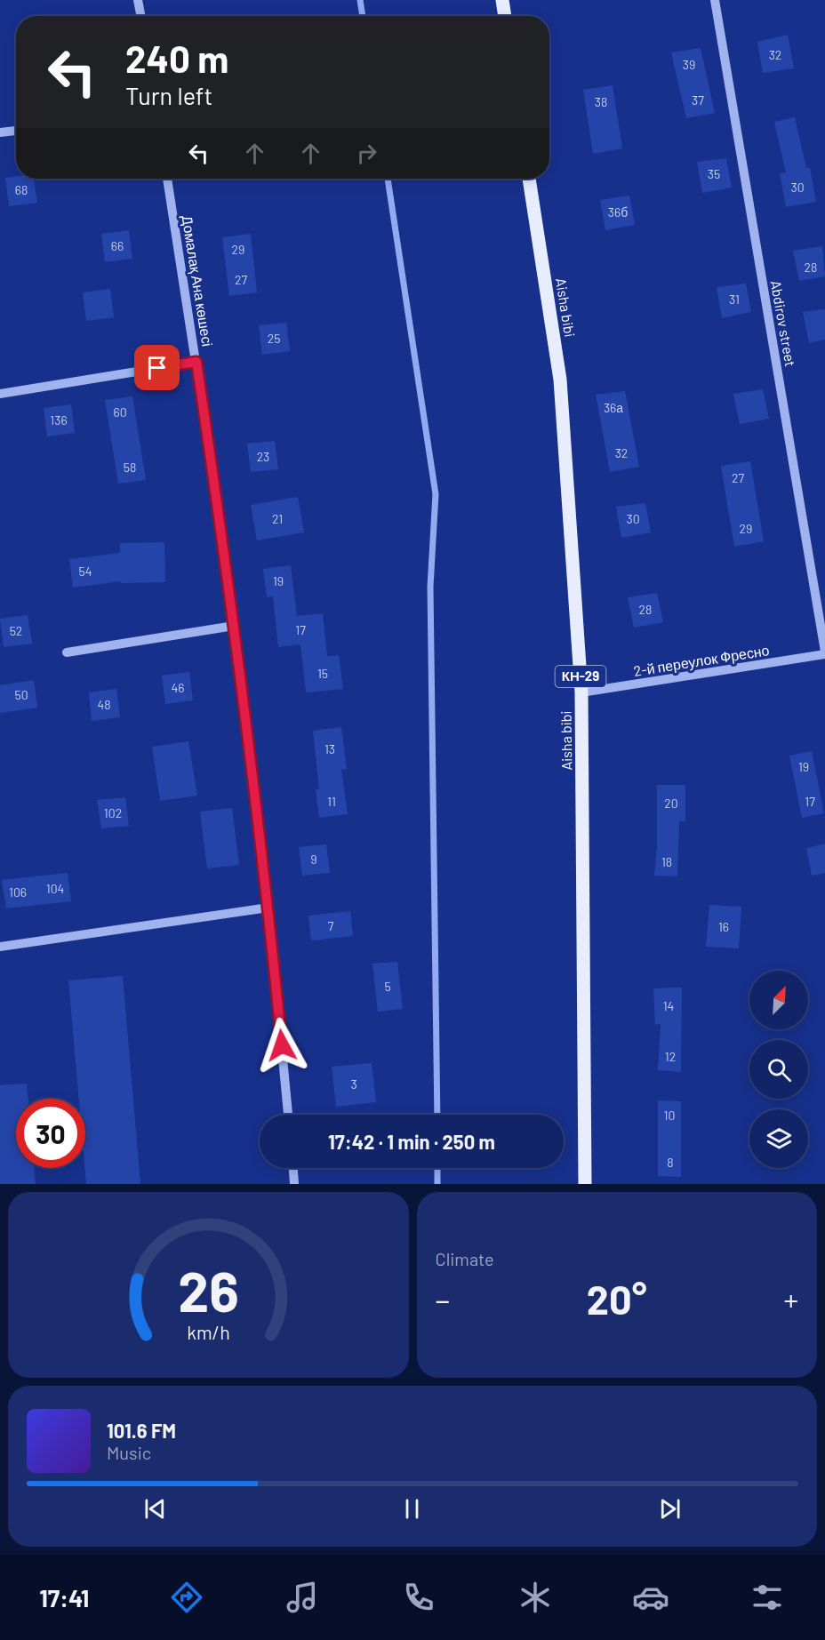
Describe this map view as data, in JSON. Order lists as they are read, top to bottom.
{
  "streets": {
    "main road": ["Aisha bibi", "КН-29"],
    "street": ["Домалақ Ана көшесі", "Abdirov street", "2-й переулок Фресно"]
  },
  "crossings": [
    ["Aisha bibi", "2-й переулок Фресно"],
    ["Abdirov street", "2-й переулок Фресно"]
  ],
  "house_numbers": [
    "32",
    "39",
    "37",
    "38",
    "35",
    "30",
    "68",
    "36б",
    "66",
    "29",
    "28",
    "27",
    "31",
    "25",
    "36а",
    "60",
    "136",
    "32",
    "23",
    "58",
    "27",
    "21",
    "30",
    "29",
    "54",
    "19",
    "28",
    "17",
    "52",
    "15",
    "46",
    "50",
    "48",
    "13",
    "19",
    "11",
    "17",
    "20",
    "102",
    "9",
    "18",
    "104",
    "106",
    "7",
    "16",
    "5",
    "14",
    "12",
    "3",
    "10",
    "8"
  ],
  "north": "top right",
  "page": {
    "turn": ["240 m", "Turn left"],
    "limit": "30",
    "trip": "17:42 · 1 min · 250 m",
    "tile": "Climate",
    "heat": ["−", "20°", "+"],
    "song": ["101.6 FM", "Music"],
    "tabs": "17:41",
    "gauge": ["26", "km/h"]
  }
}
